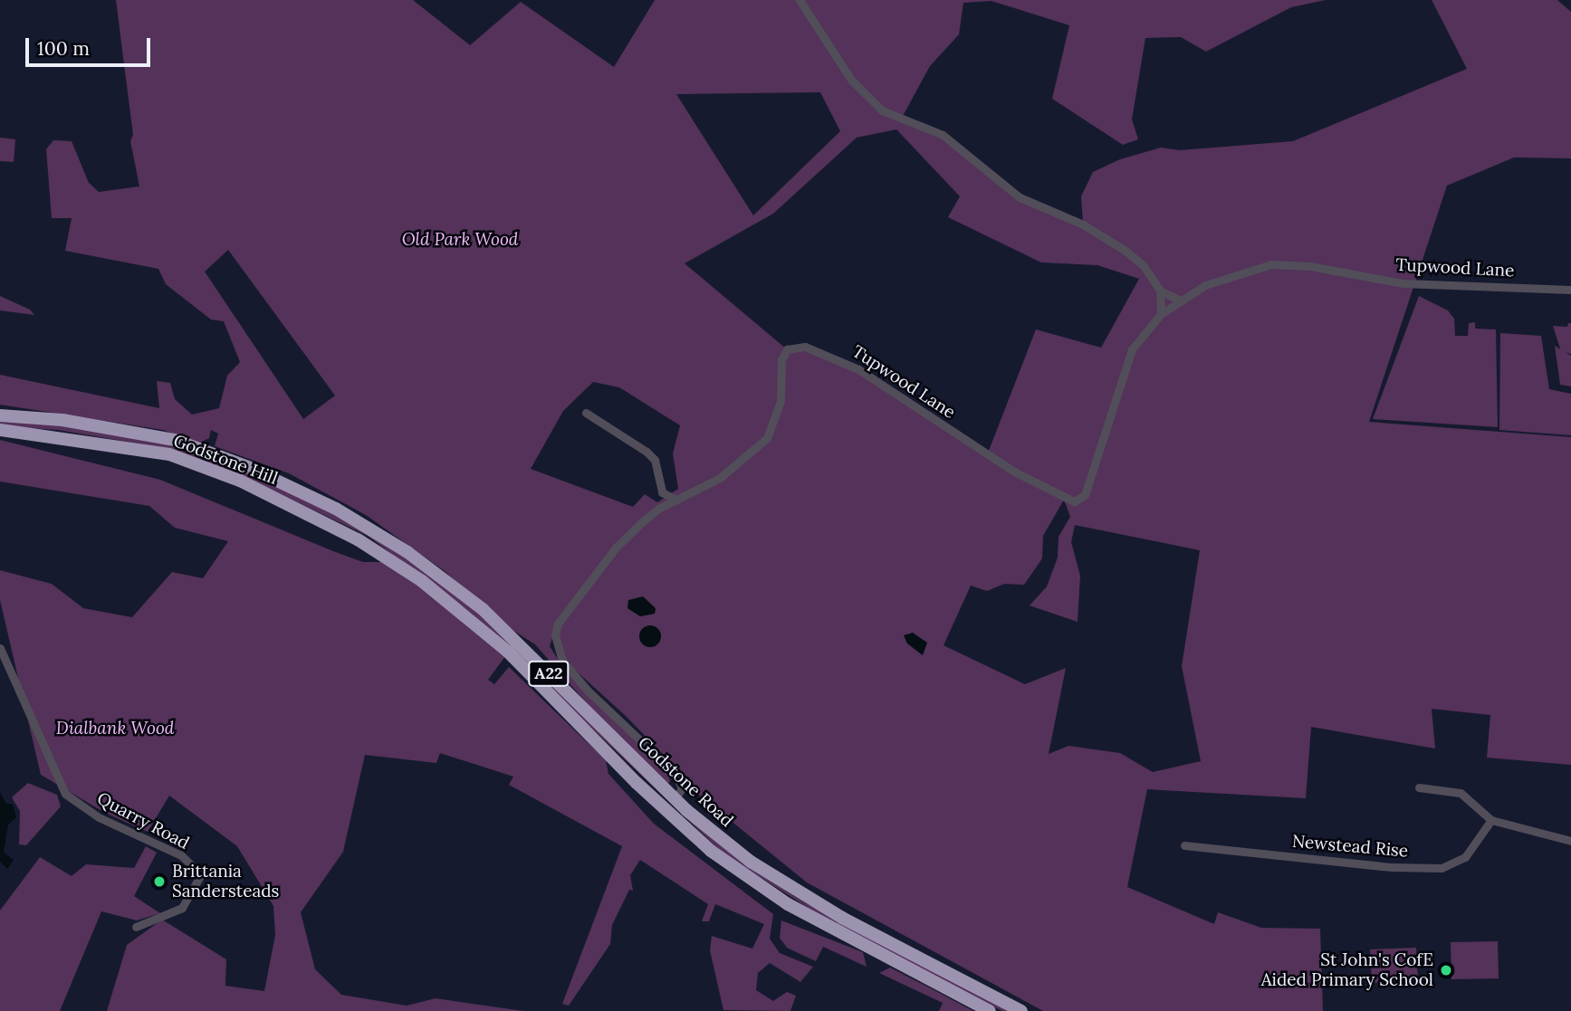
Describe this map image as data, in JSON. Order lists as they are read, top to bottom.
{
  "streets": {
    "highway": ["Godstone Hill", "A22", "Godstone Road"],
    "street": ["Tupwood Lane", "Quarry Road", "Newstead Rise"]
  },
  "crossings": [
    ["Tupwood Lane", "Godstone Road"],
    ["Godstone Hill", "Godstone Road"]
  ],
  "parks": ["Old Park Wood", "Dialbank Wood"],
  "places": ["Brittania Sandersteads", "St John's CofE Aided Primary School"],
  "scale_bar": "100 m"
}
